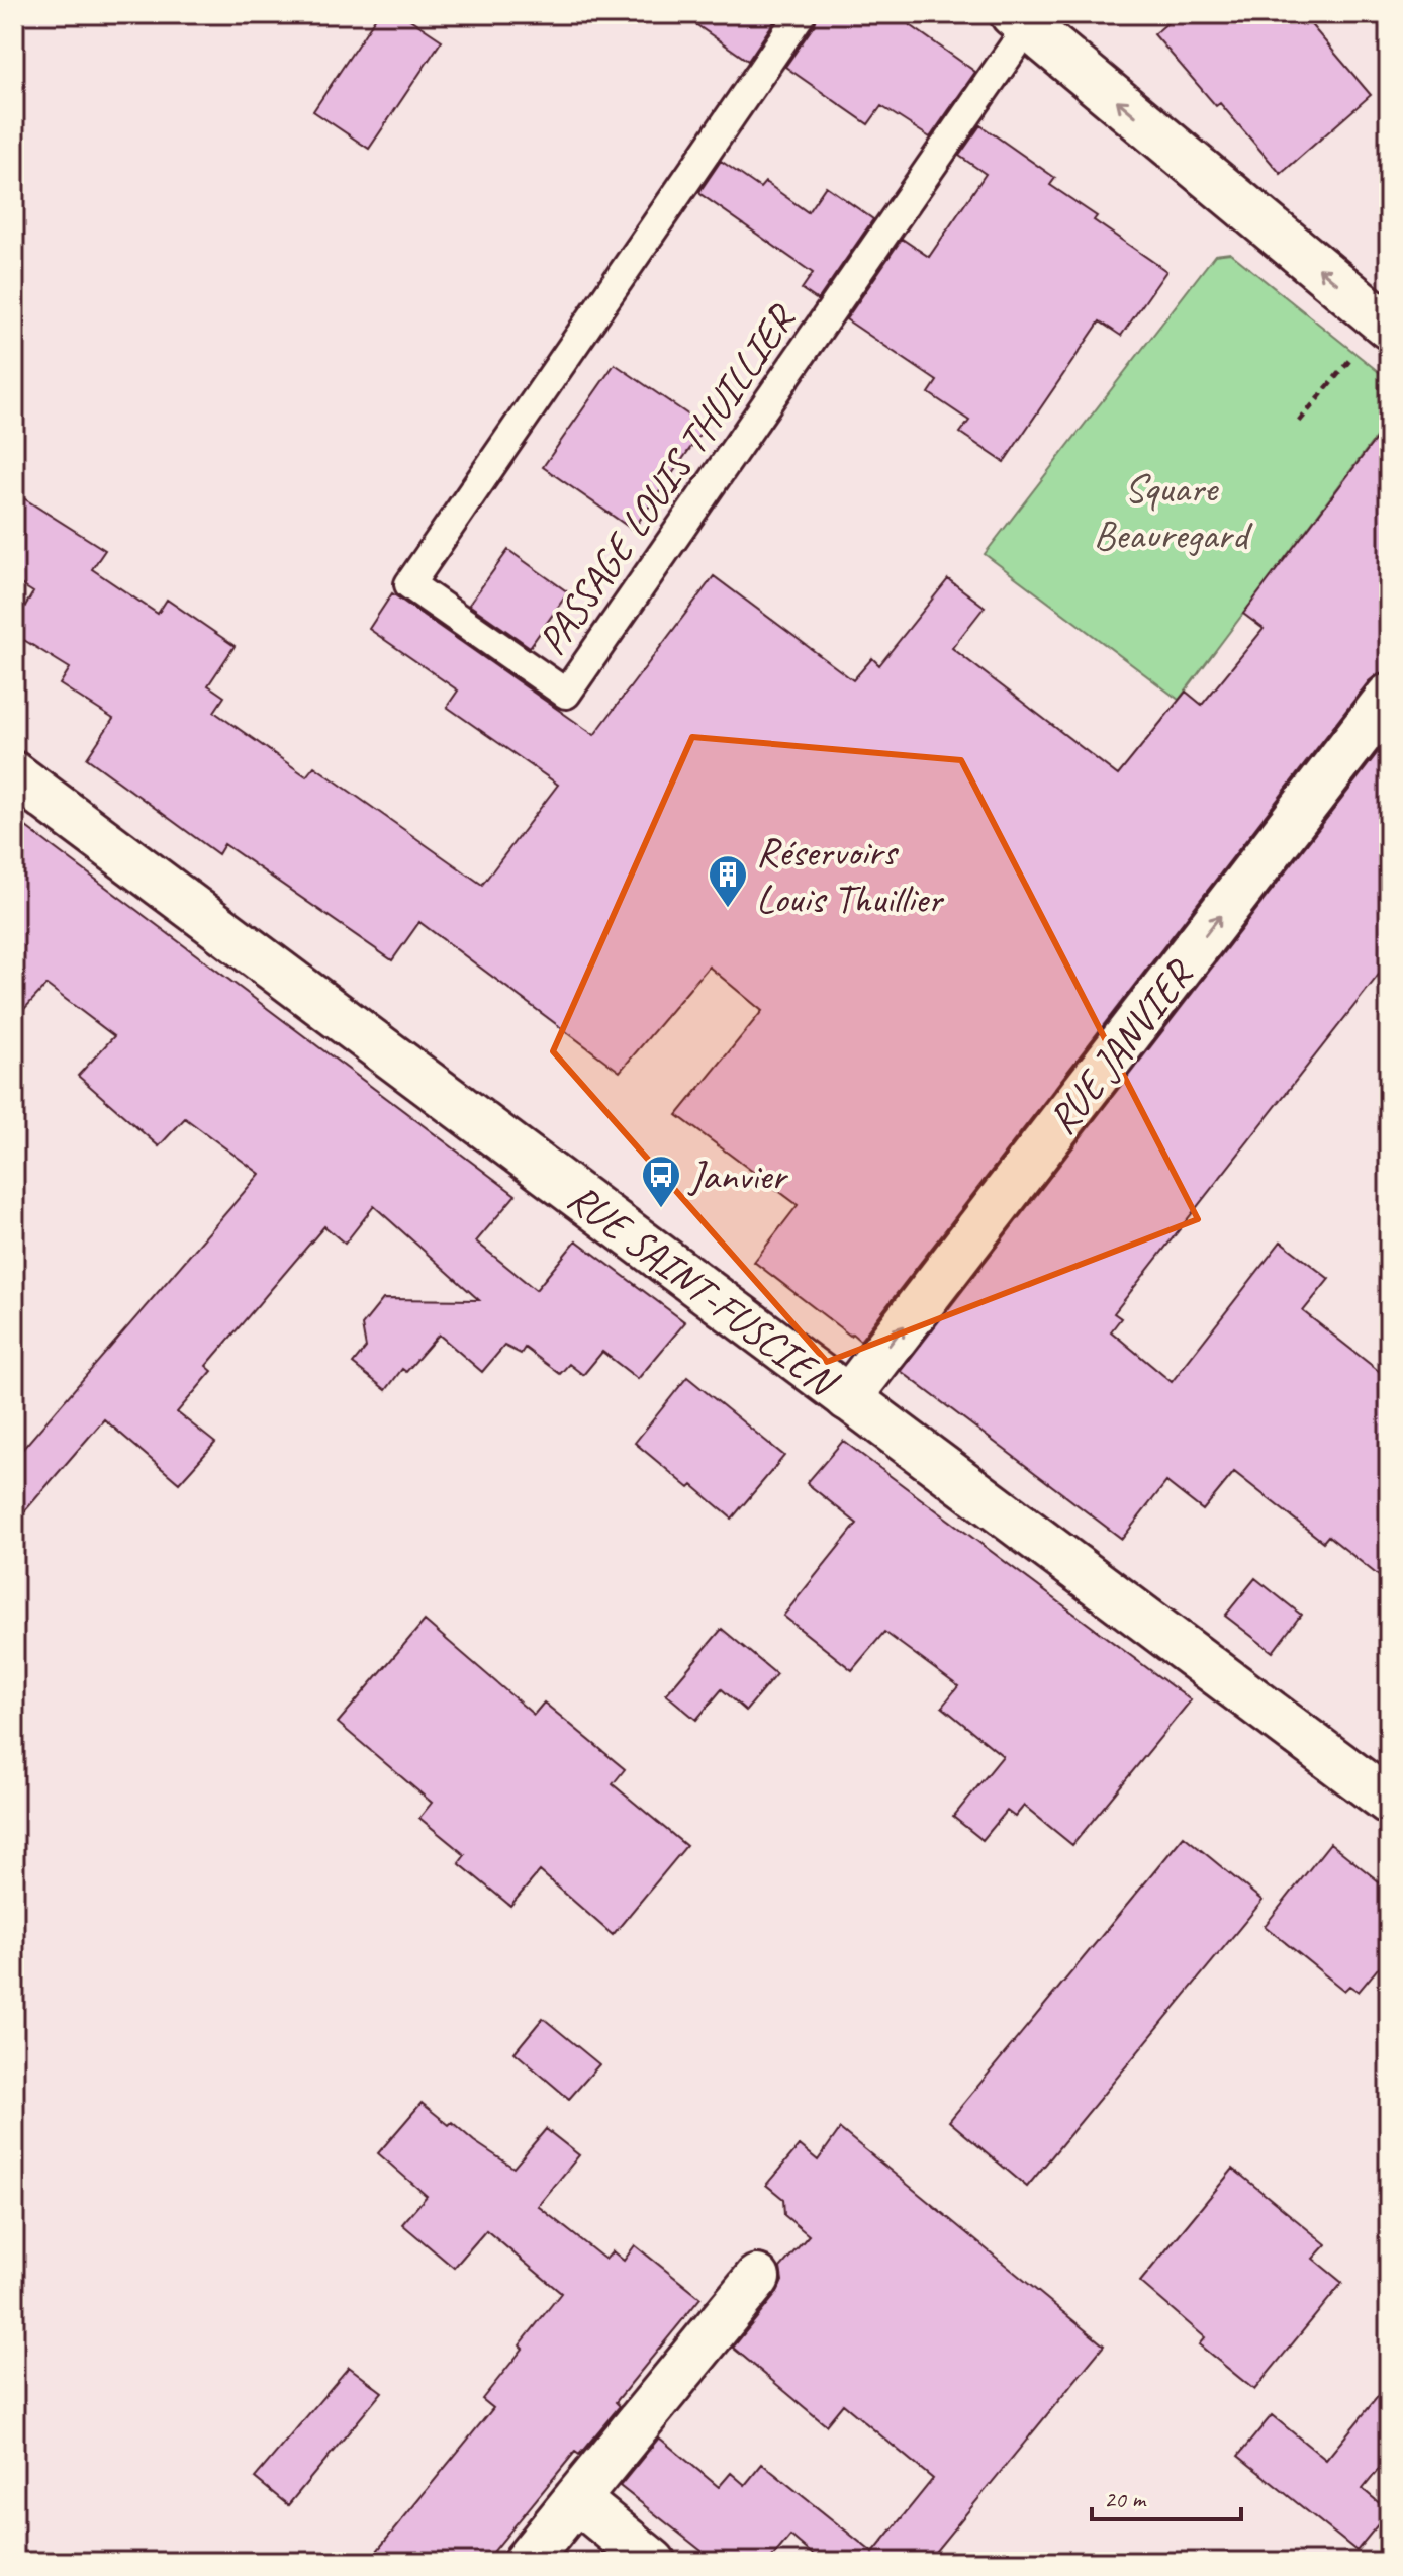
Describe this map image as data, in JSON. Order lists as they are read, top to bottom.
{
  "streets": {
    "street": ["RUE JANVIER", "RUE SAINT-FUSCIEN"],
    "lane": ["PASSAGE LOUIS THUILLIER"]
  },
  "crossings": [
    ["RUE JANVIER", "RUE SAINT-FUSCIEN"]
  ],
  "one_way": ["RUE JANVIER"],
  "parks": ["Square Beauregard"],
  "places": {
    "building": ["Réservoirs Louis Thuillier"],
    "bus stop": ["Janvier"]
  },
  "scale_bar": "20 m"
}
